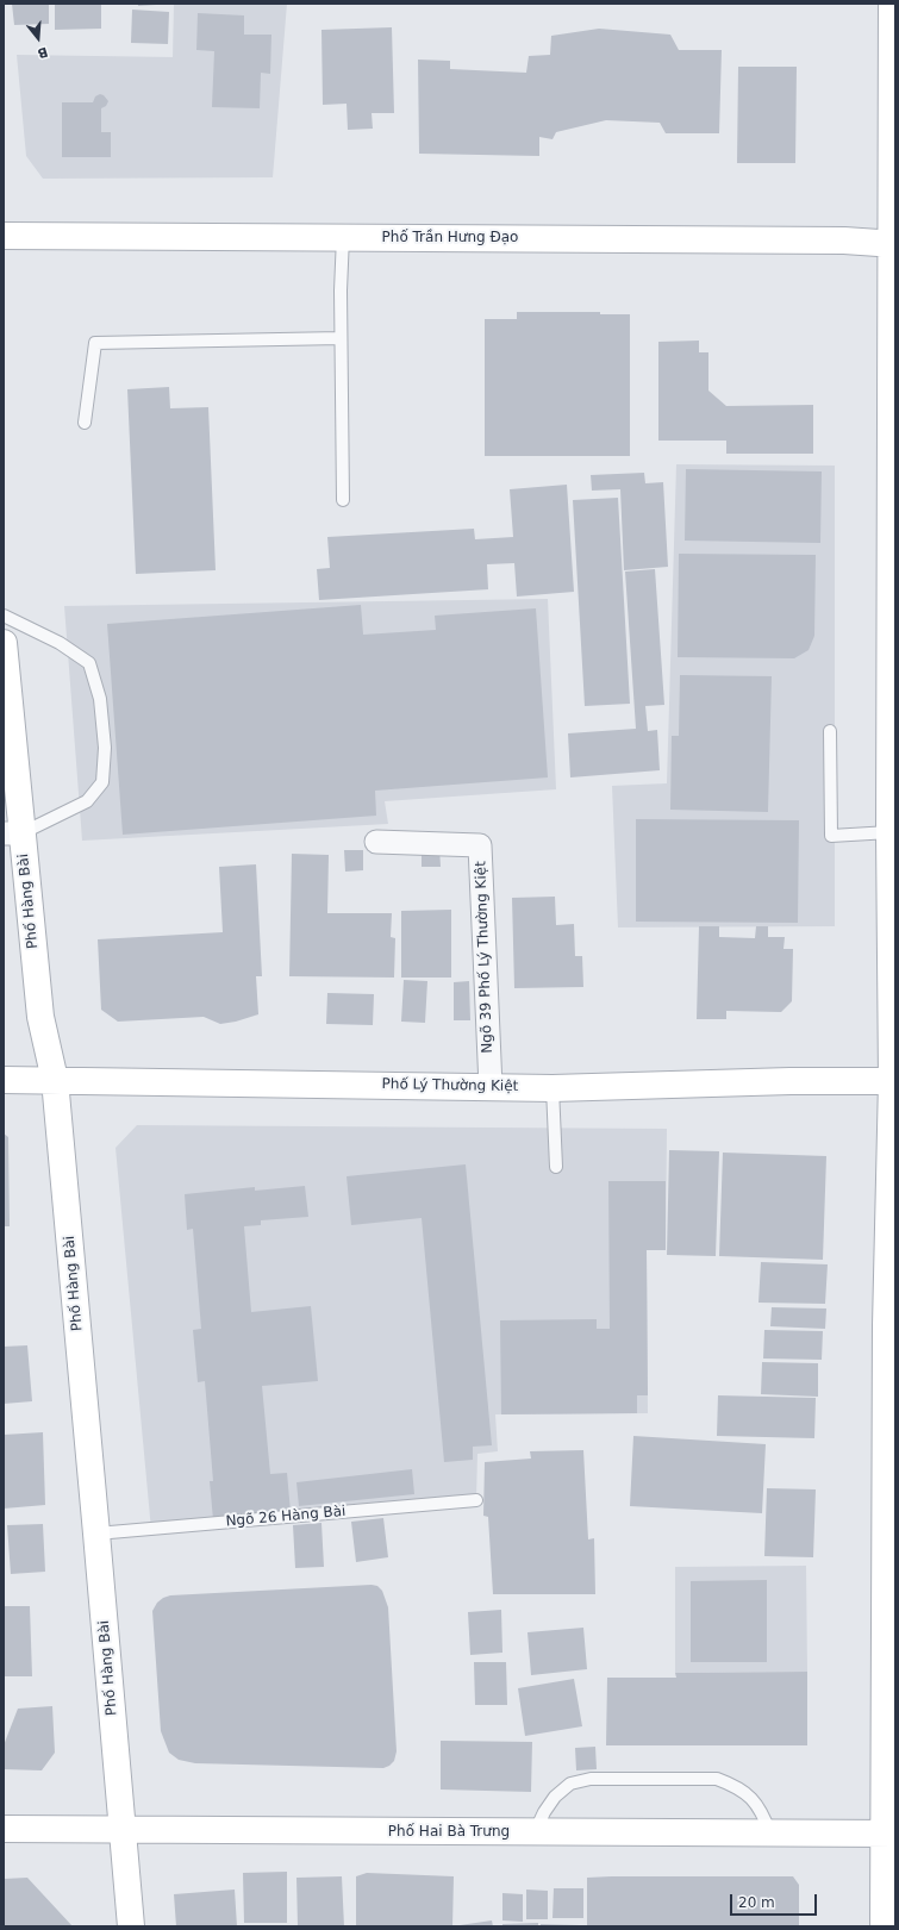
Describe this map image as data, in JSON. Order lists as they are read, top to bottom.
{
  "streets": {
    "main road": [
      "Phố Trần Hưng Đạo",
      "Phố Hàng Bài",
      "Phố Lý Thường Kiệt",
      "Phố Hai Bà Trưng"
    ],
    "street": ["Ngõ 39 Phố Lý Thường Kiệt"],
    "lane": ["Ngõ 26 Hàng Bài"]
  },
  "crossings": [
    ["Phố Hàng Bài", "Phố Lý Thường Kiệt"],
    ["Phố Hàng Bài", "Ngõ 26 Hàng Bài"],
    ["Phố Hàng Bài", "Phố Hai Bà Trưng"],
    ["Ngõ 39 Phố Lý Thường Kiệt", "Phố Lý Thường Kiệt"]
  ],
  "scale_bar": "20 m",
  "north": "bottom"
}
